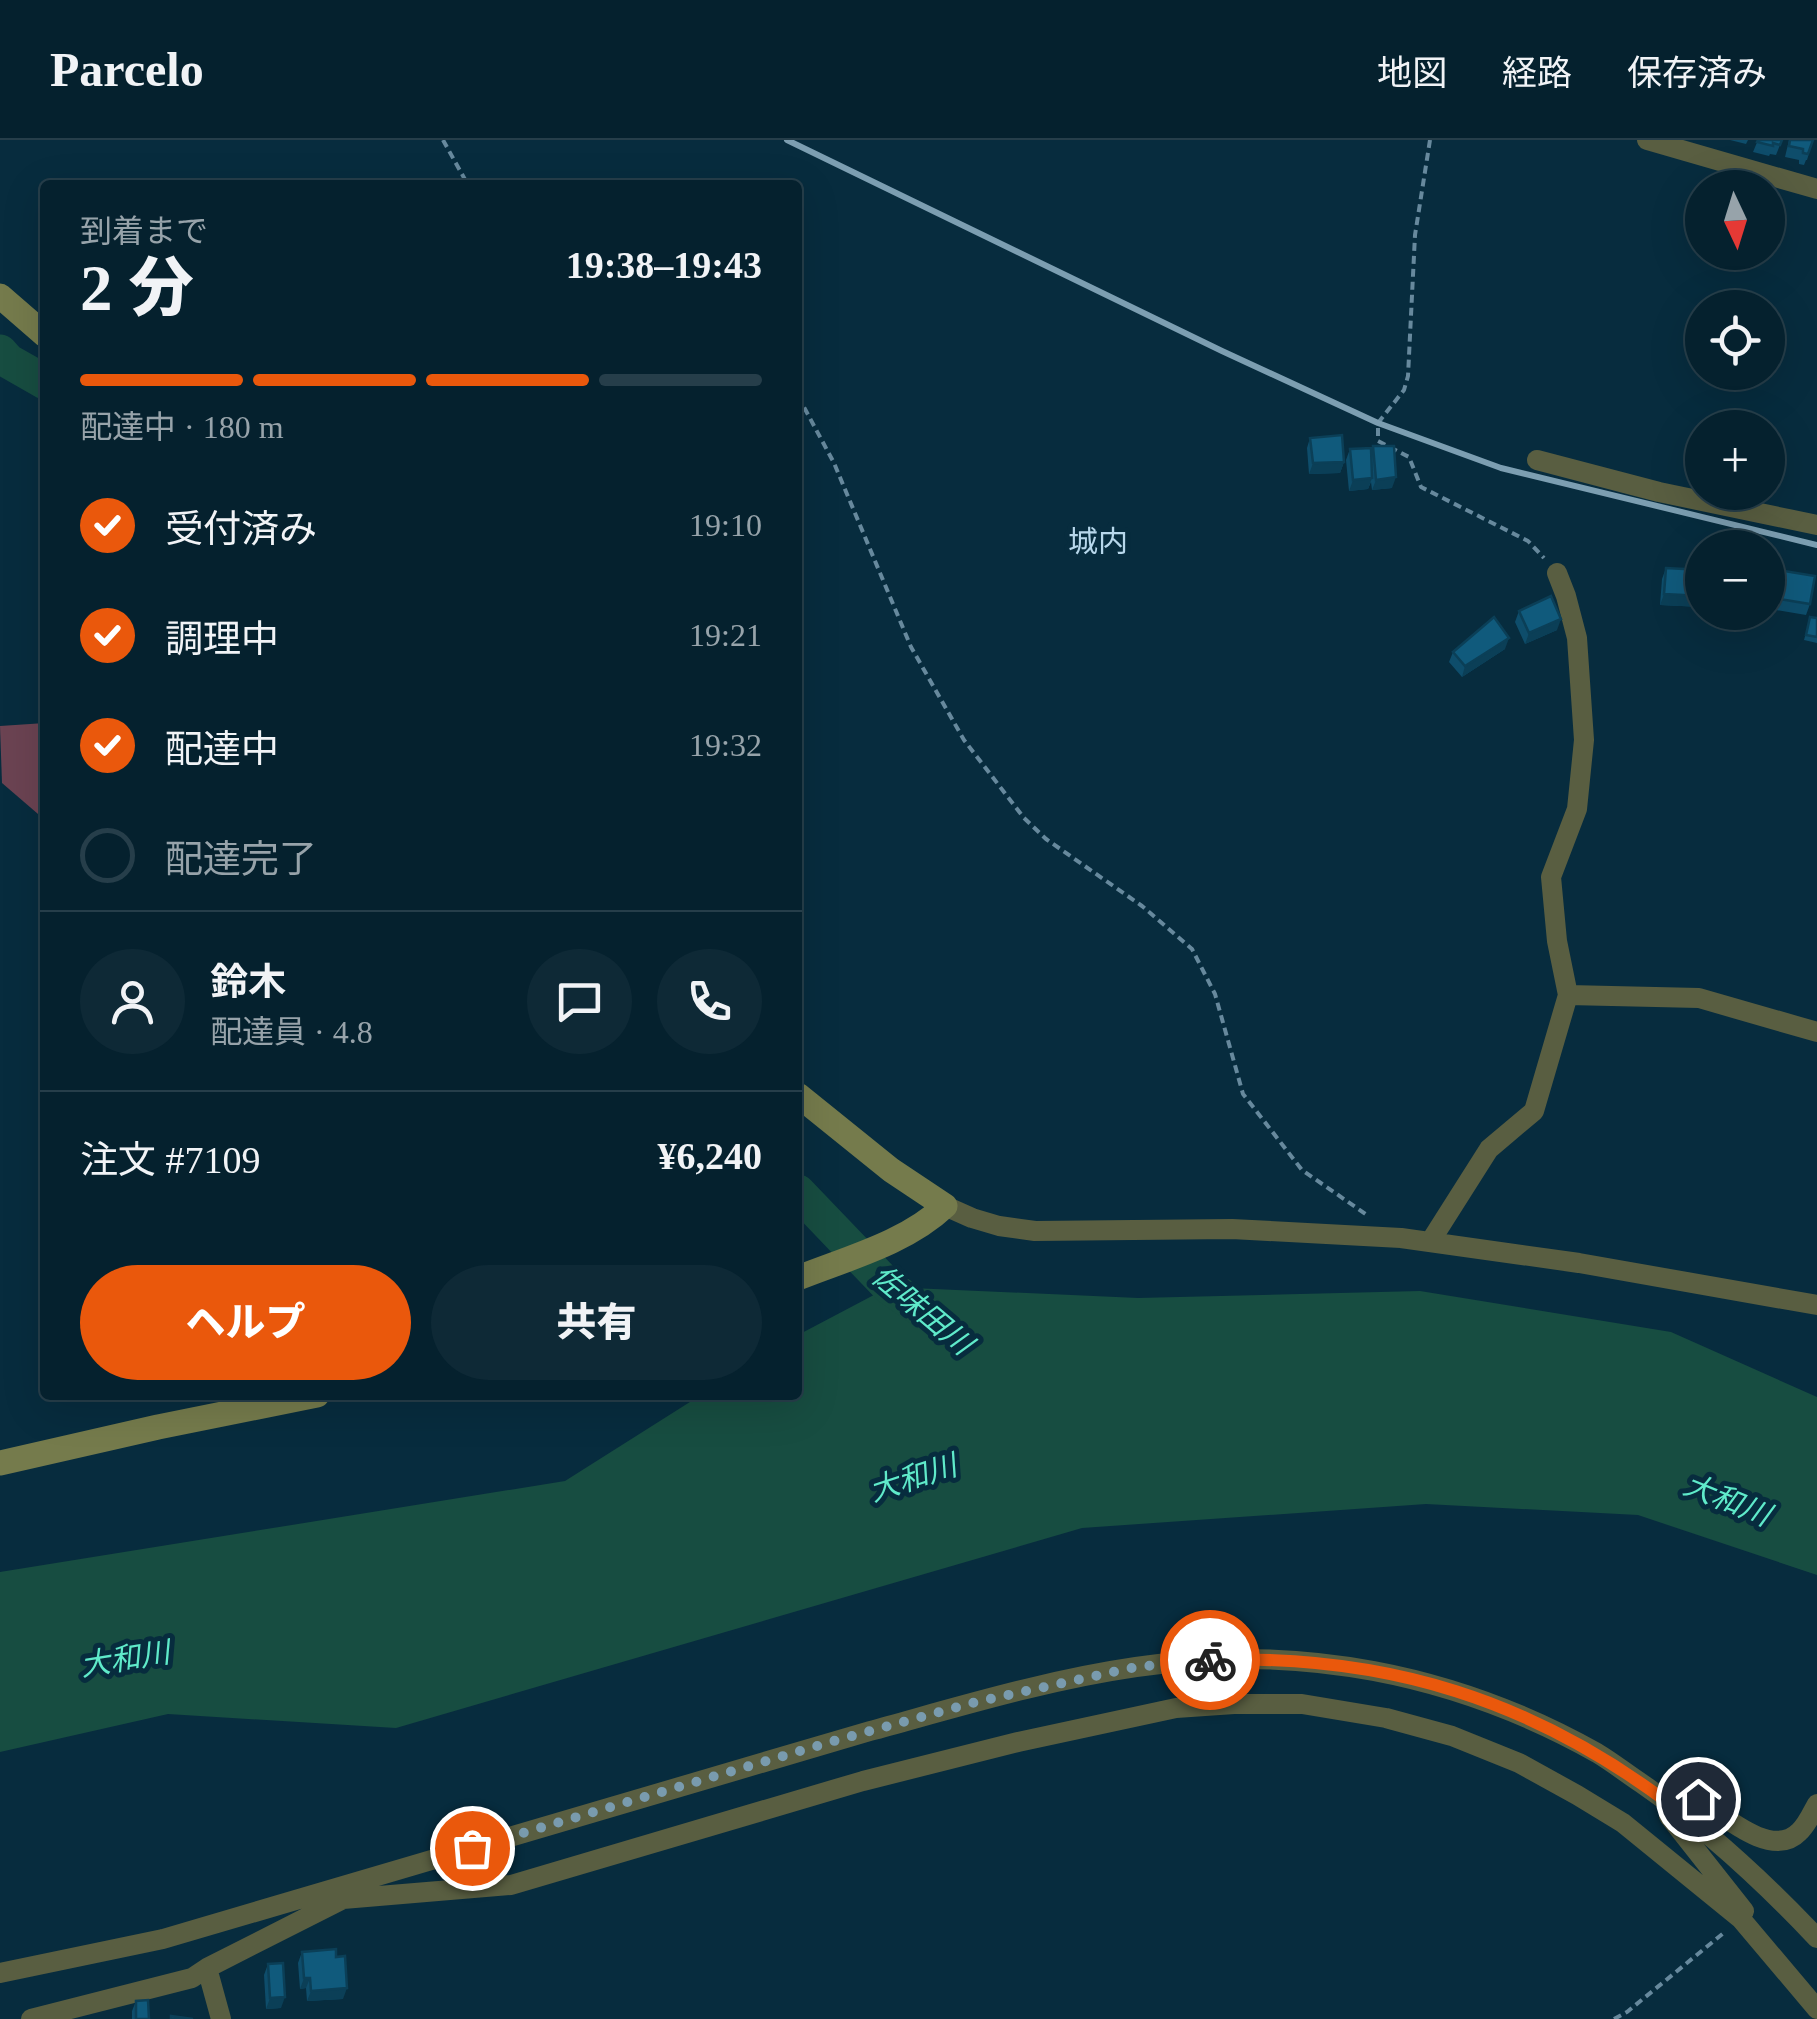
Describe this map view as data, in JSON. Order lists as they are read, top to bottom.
{
  "districts": ["城内"],
  "water": ["佐味田川", "大和川"],
  "north": "bottom",
  "page": {
    "header": "Parcelo",
    "nav": ["地図", "経路", "保存済み"],
    "map_buttons": ["+", "−"],
    "heading": ["2 分", "到着まで", "19:38–19:43"],
    "panel": [
      "鈴木",
      "配達員 · 4.8",
      "注文 #7109",
      "¥6,240"
    ],
    "bar": "配達中 · 180 m",
    "list": [
      ["受付済み", "19:10"],
      ["調理中", "19:21"],
      ["配達中", "19:32"],
      "配達完了"
    ],
    "buttons": ["ヘルプ", "共有"]
  }
}
